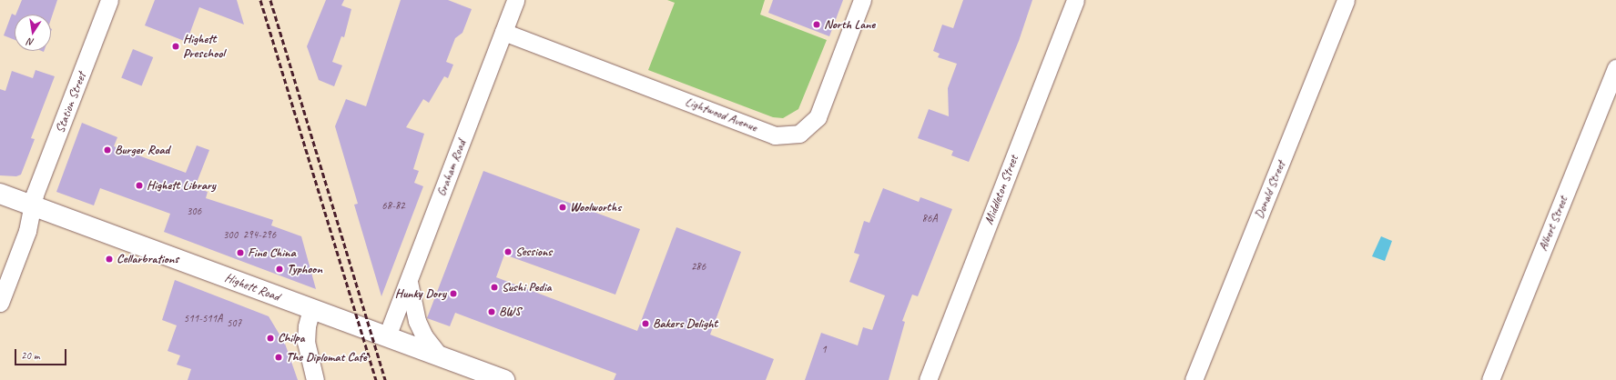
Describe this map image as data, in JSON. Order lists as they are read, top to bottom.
{
  "streets": {
    "street": [
      "Station Street",
      "Lightwood Avenue",
      "Graham Road",
      "Middleton Street",
      "Donald Street",
      "Albert Street",
      "Highett Road"
    ]
  },
  "crossings": [
    ["Station Street", "Highett Road"],
    ["Lightwood Avenue", "Graham Road"],
    ["Graham Road", "Highett Road"]
  ],
  "places": [
    "North Lane",
    "Highett Preschool",
    "Burger Road",
    "Highett Library",
    "Woolworths",
    "Sessions",
    "Fine China",
    "Cellarbrations",
    "Typhoon",
    "Sushi Pedia",
    "Hunky Dory",
    "BWS",
    "Bakers Delight",
    "Chilpa",
    "The Diplomat Cafe"
  ],
  "house_numbers": [
    "68-82",
    "306",
    "86A",
    "300",
    "294-296",
    "286",
    "511-511A",
    "507",
    "1"
  ],
  "scale_bar": "20 m",
  "north": "bottom"
}
